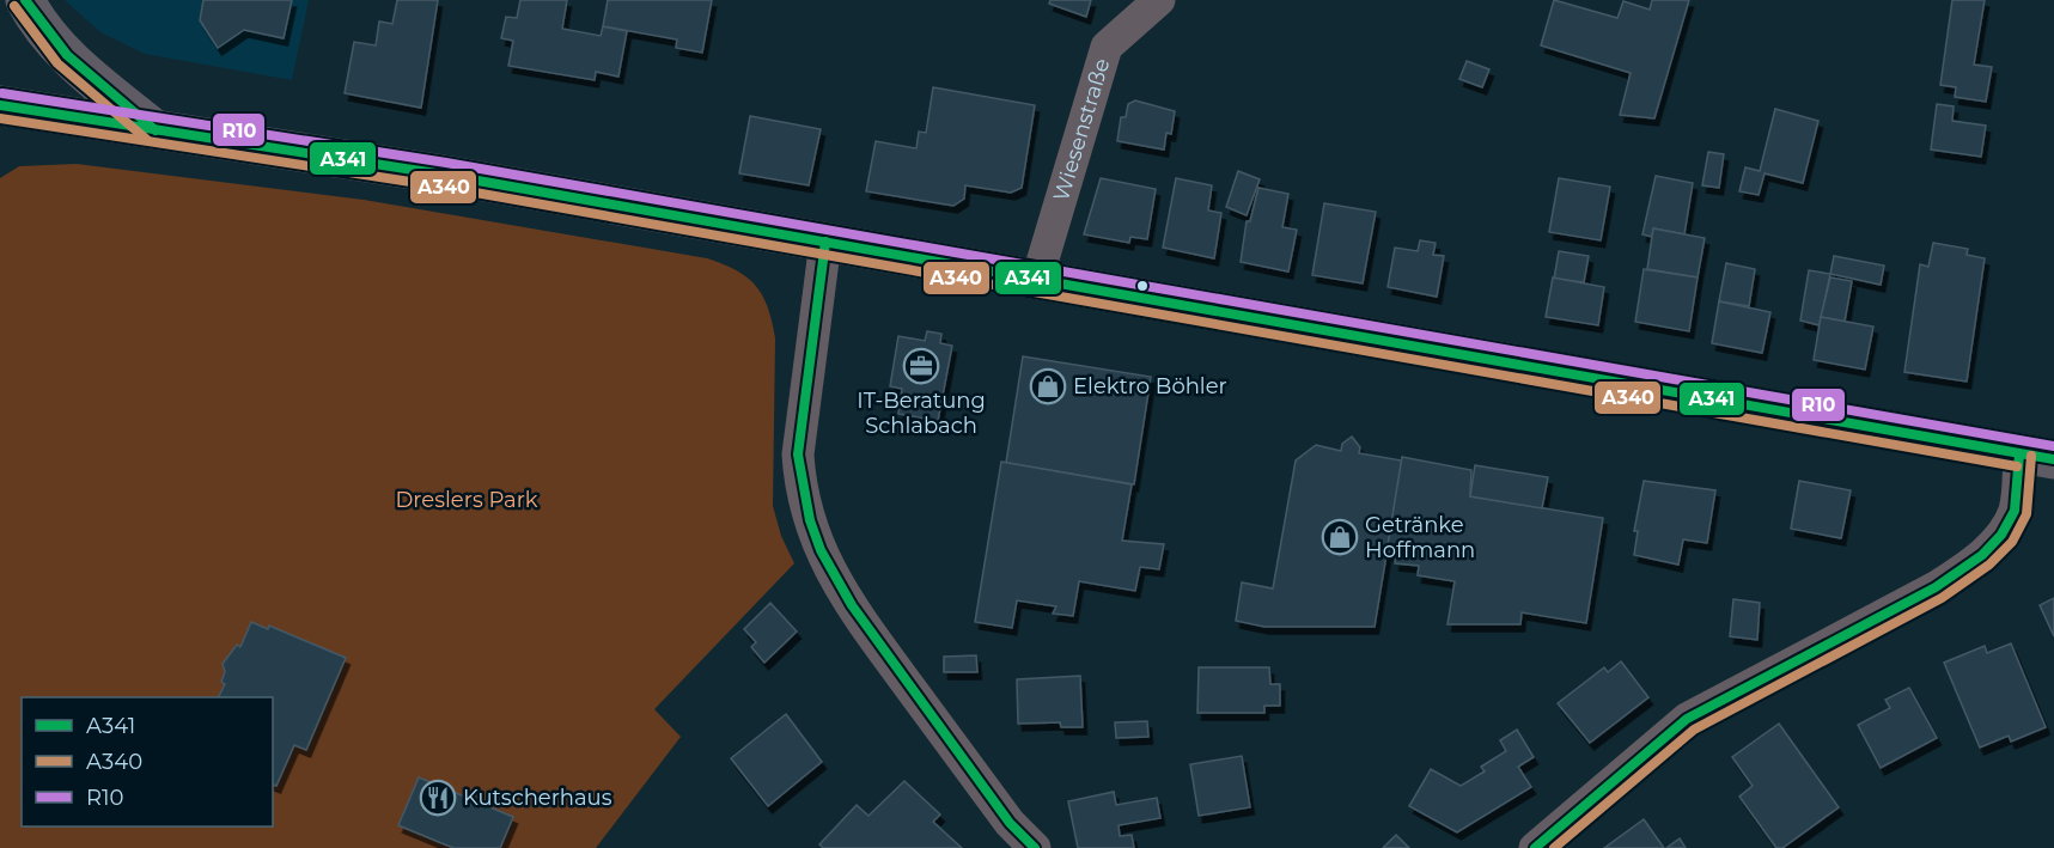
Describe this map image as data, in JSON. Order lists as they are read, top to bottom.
{
  "streets": {
    "street": ["Wiesenstraße"]
  },
  "parks": ["Dreslers Park"],
  "places": {
    "office": ["IT-Beratung Schlabach"],
    "shop": ["Elektro Böhler", "Getränke Hoffmann"],
    "restaurant": ["Kutscherhaus"]
  },
  "lines": ["transit line A341", "transit line A340", "transit line R10"],
  "legend": ["A341", "A340", "R10"]
}
